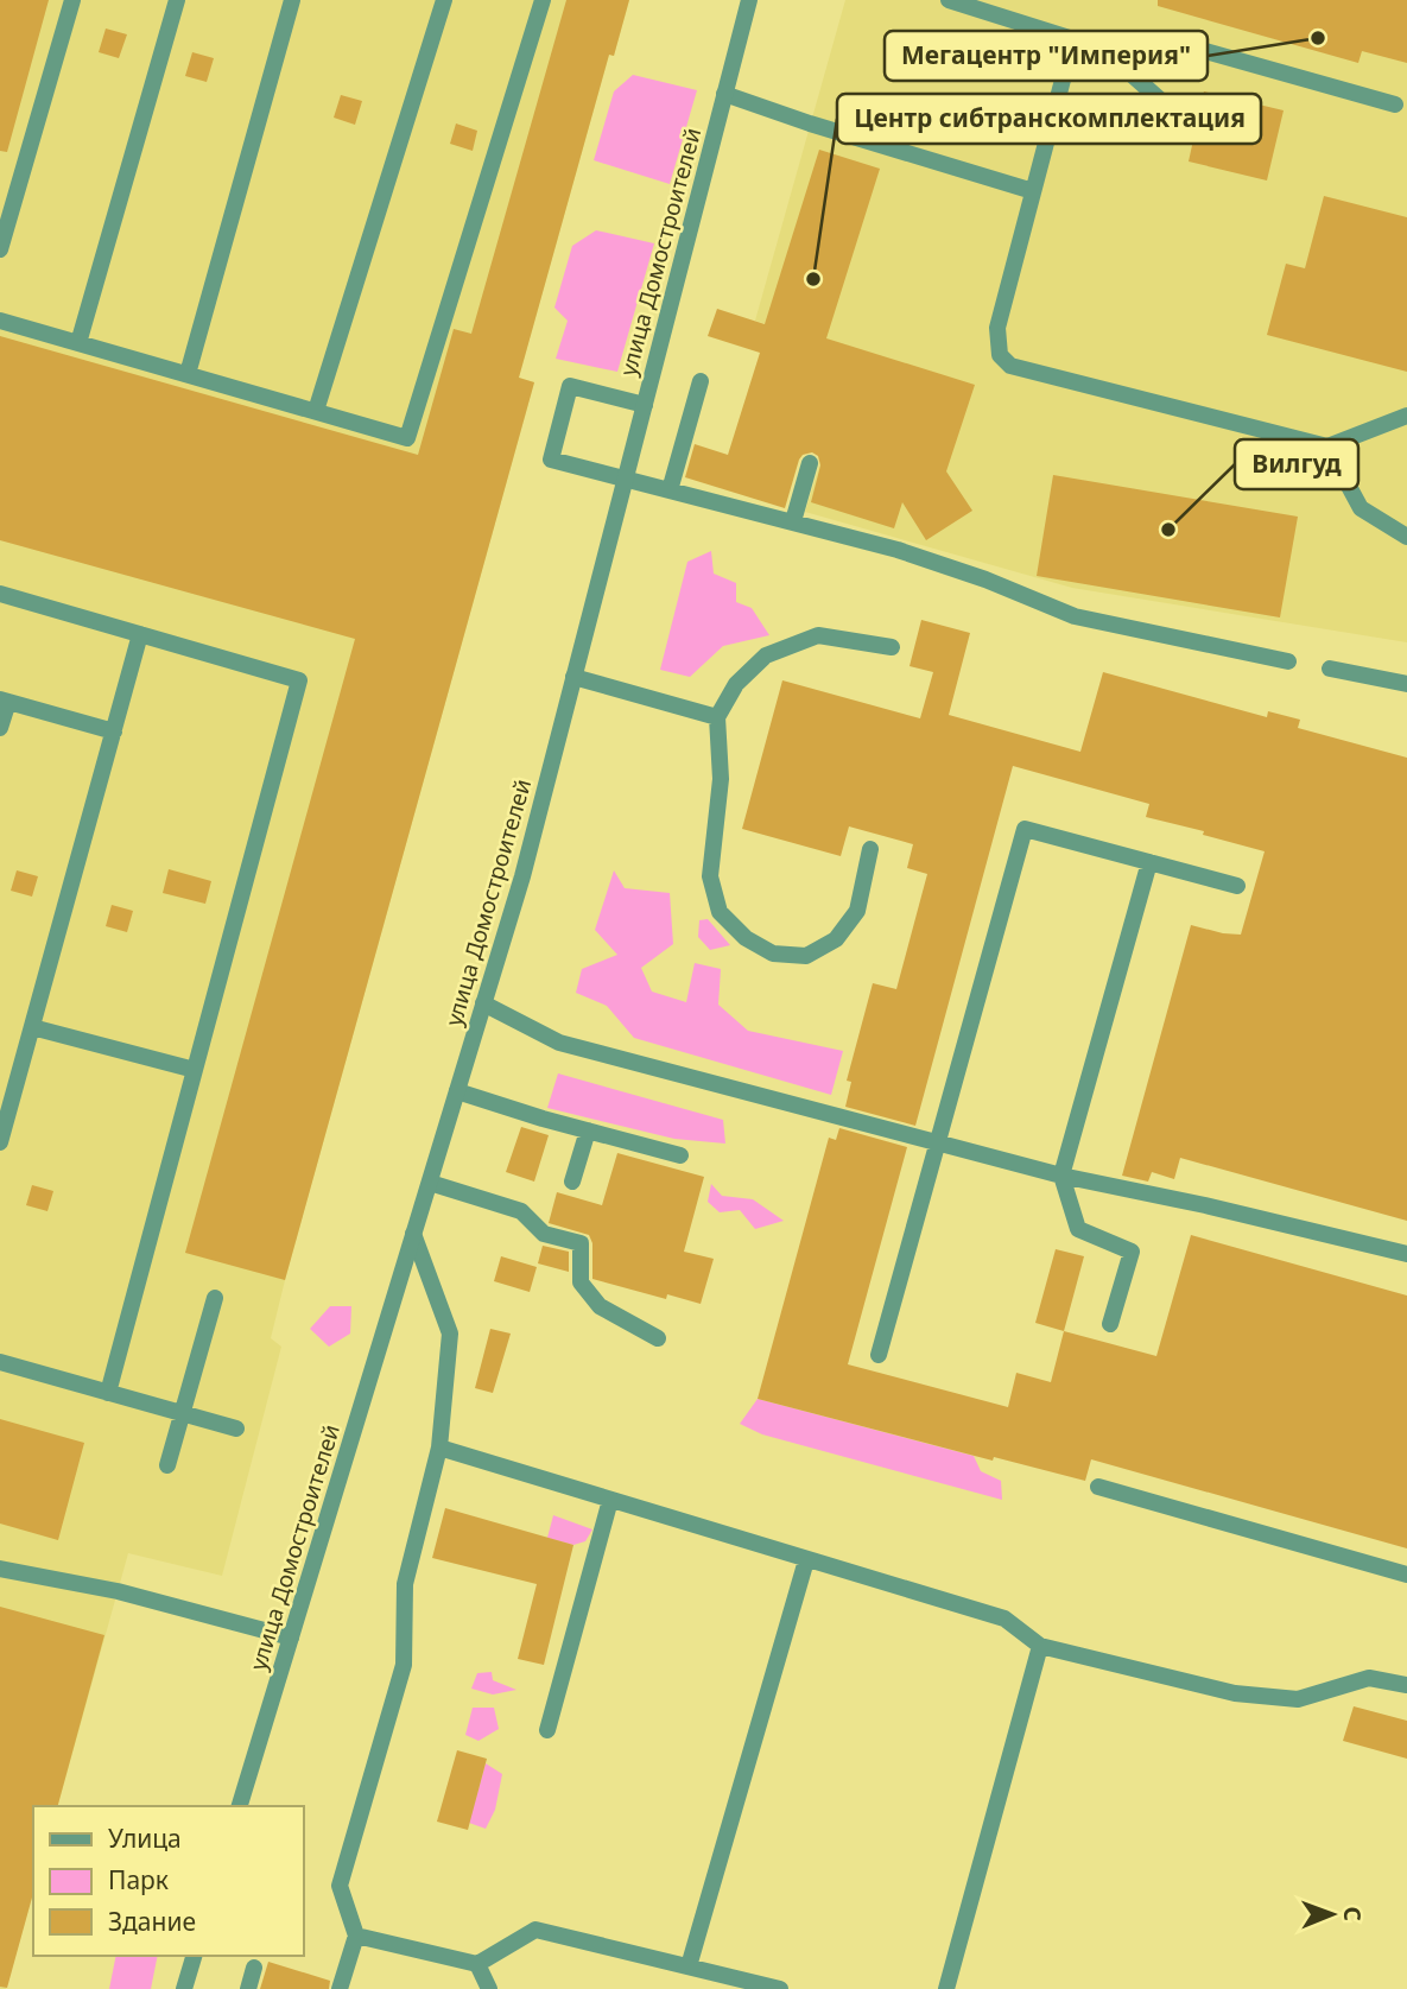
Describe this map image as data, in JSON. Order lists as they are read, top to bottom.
{
  "streets": {
    "street": ["улица Домостроителей"]
  },
  "places": ["Мегацентр \"Империя\"", "Центр сибтранскомплектация", "Вилгуд"],
  "legend": ["Улица", "Парк", "Здание"],
  "north": "right"
}
